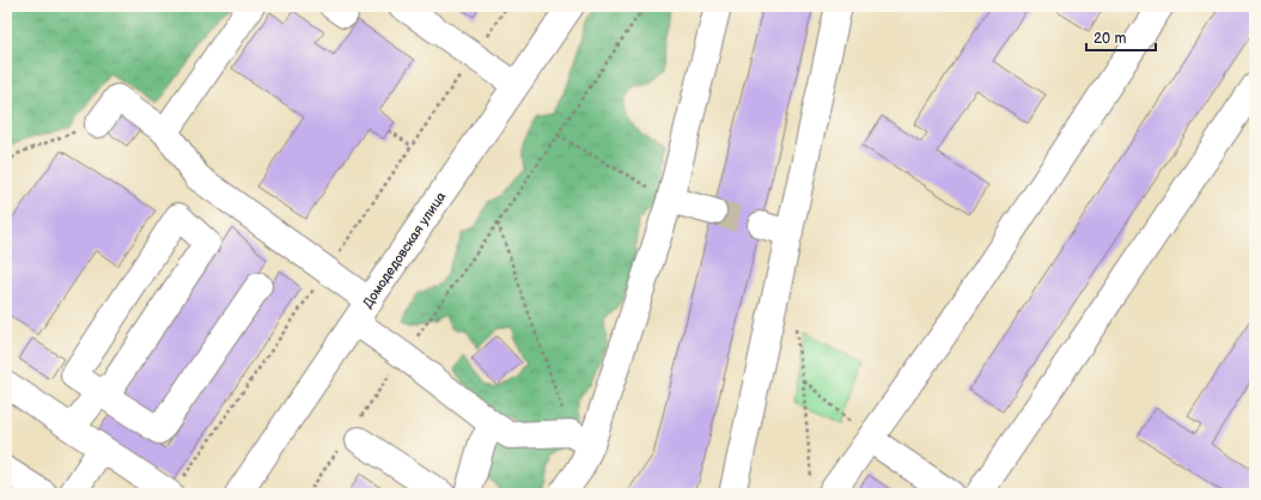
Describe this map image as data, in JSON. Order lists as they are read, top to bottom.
{
  "streets": {
    "street": ["Домодедовская улица"]
  },
  "scale_bar": "20 m"
}
